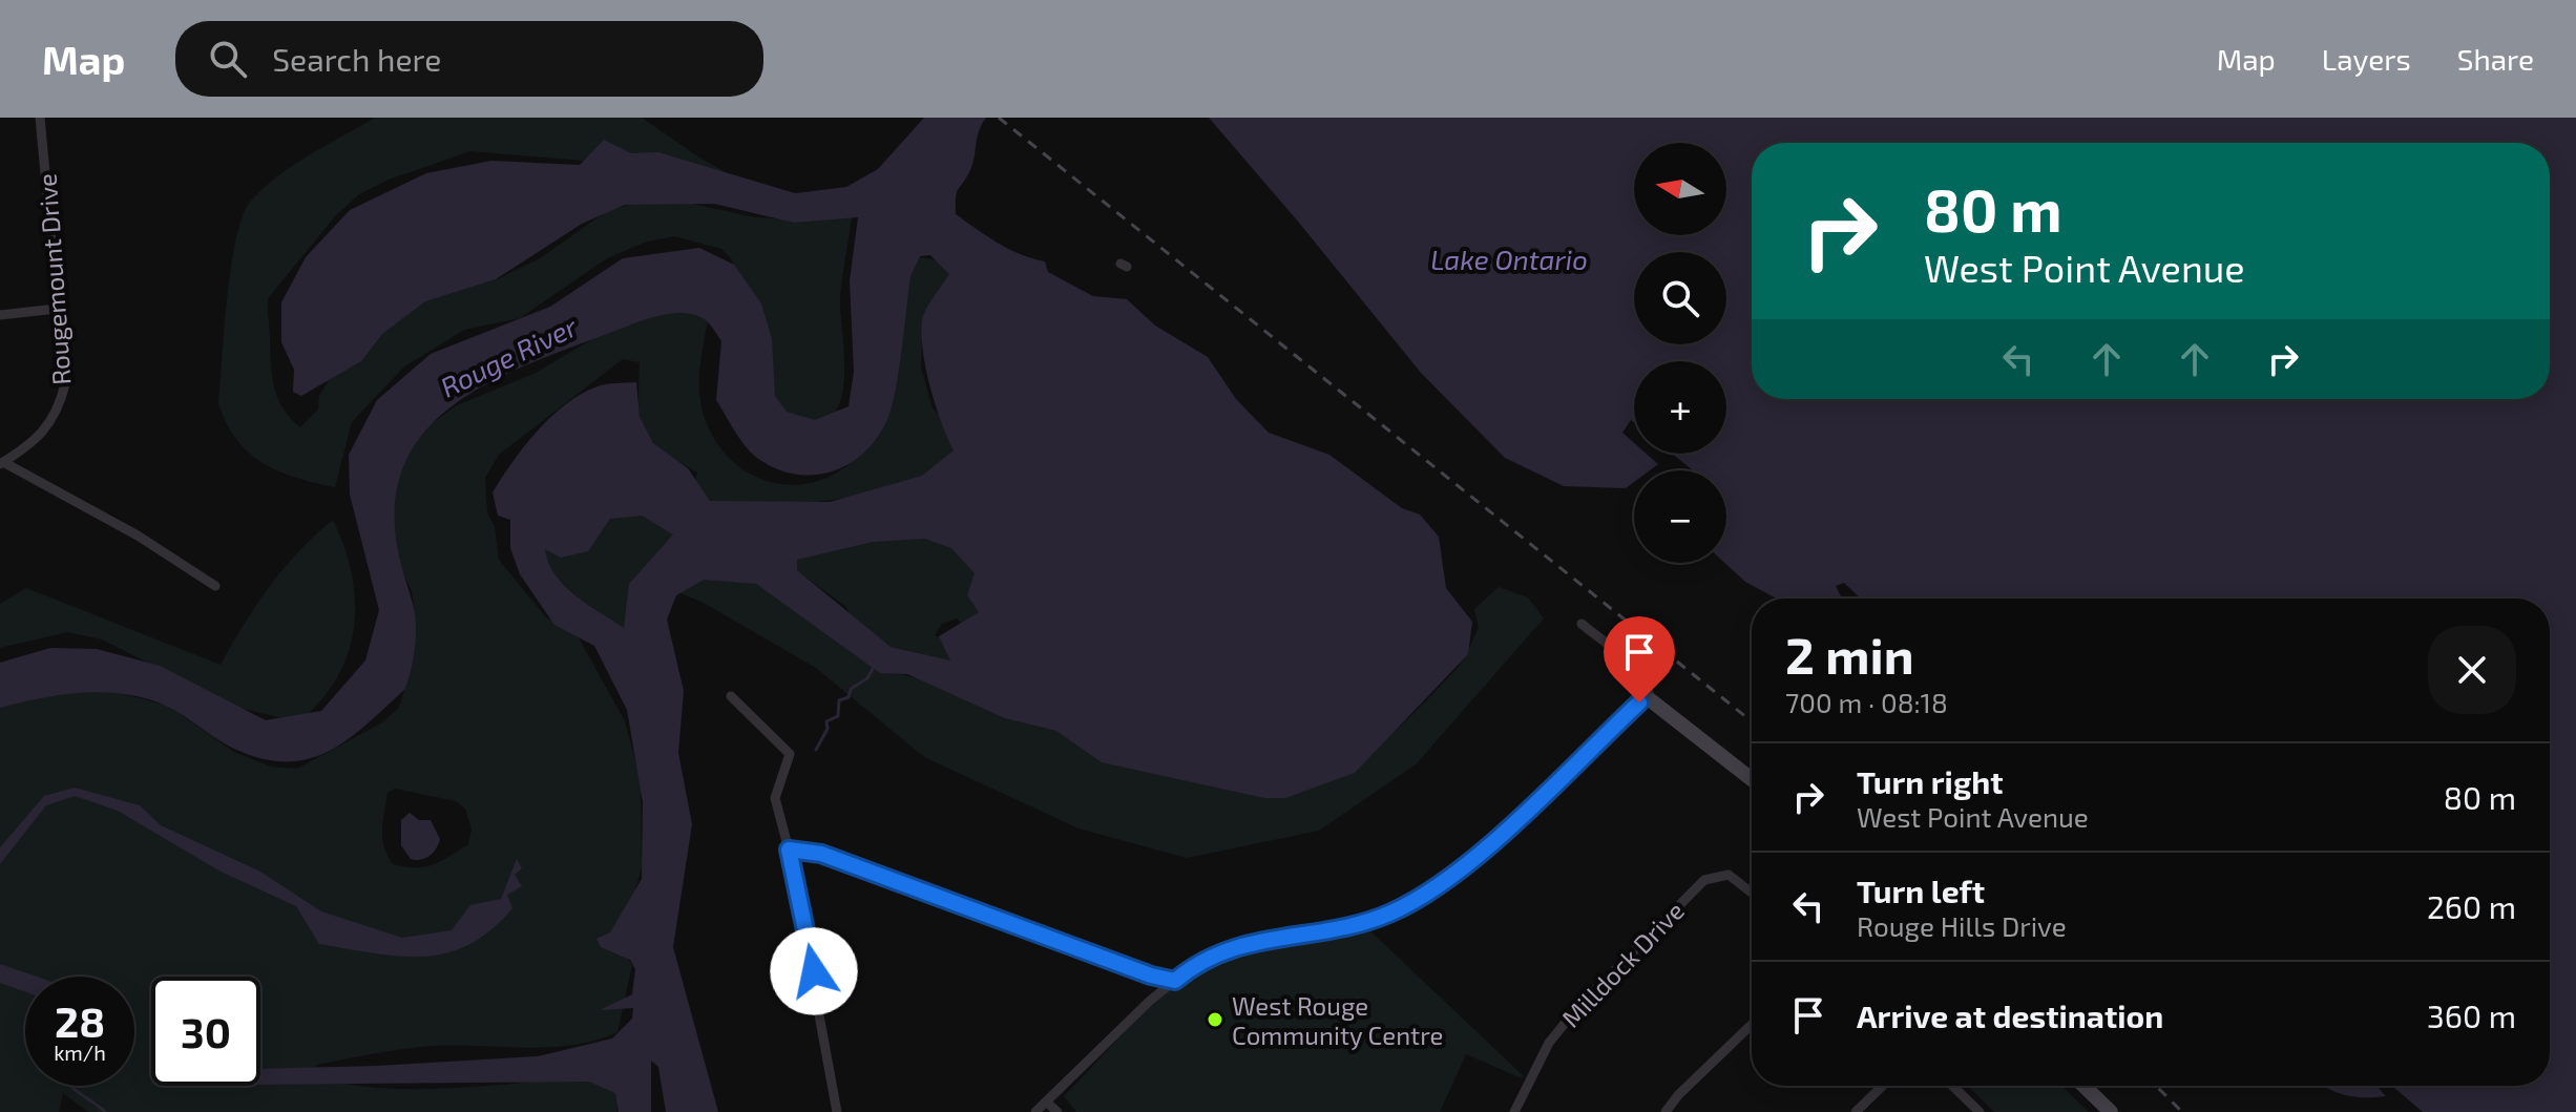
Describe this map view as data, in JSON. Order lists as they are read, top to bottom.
{
  "streets": {
    "street": ["Rougemount Drive", "Milldock Drive"]
  },
  "water": ["Lake Ontario", "Rouge River"],
  "places": ["West Rouge Community Centre"],
  "north": "left",
  "page": {
    "header": "Map",
    "search": "Search here",
    "nav": ["Map", "Layers", "Share"],
    "map_buttons": ["+", "−"],
    "turn": ["80 m", "West Point Avenue"],
    "heading": ["2 min", "700 m · 08:18"],
    "list": [
      {
        "name": "Turn right",
        "note": "West Point Avenue",
        "value": "80 m"
      },
      {
        "name": "Turn left",
        "note": "Rouge Hills Drive",
        "value": "260 m"
      },
      {
        "name": "Arrive at destination",
        "value": "360 m"
      }
    ],
    "speed": "28 km/h",
    "limit": "30"
  }
}
